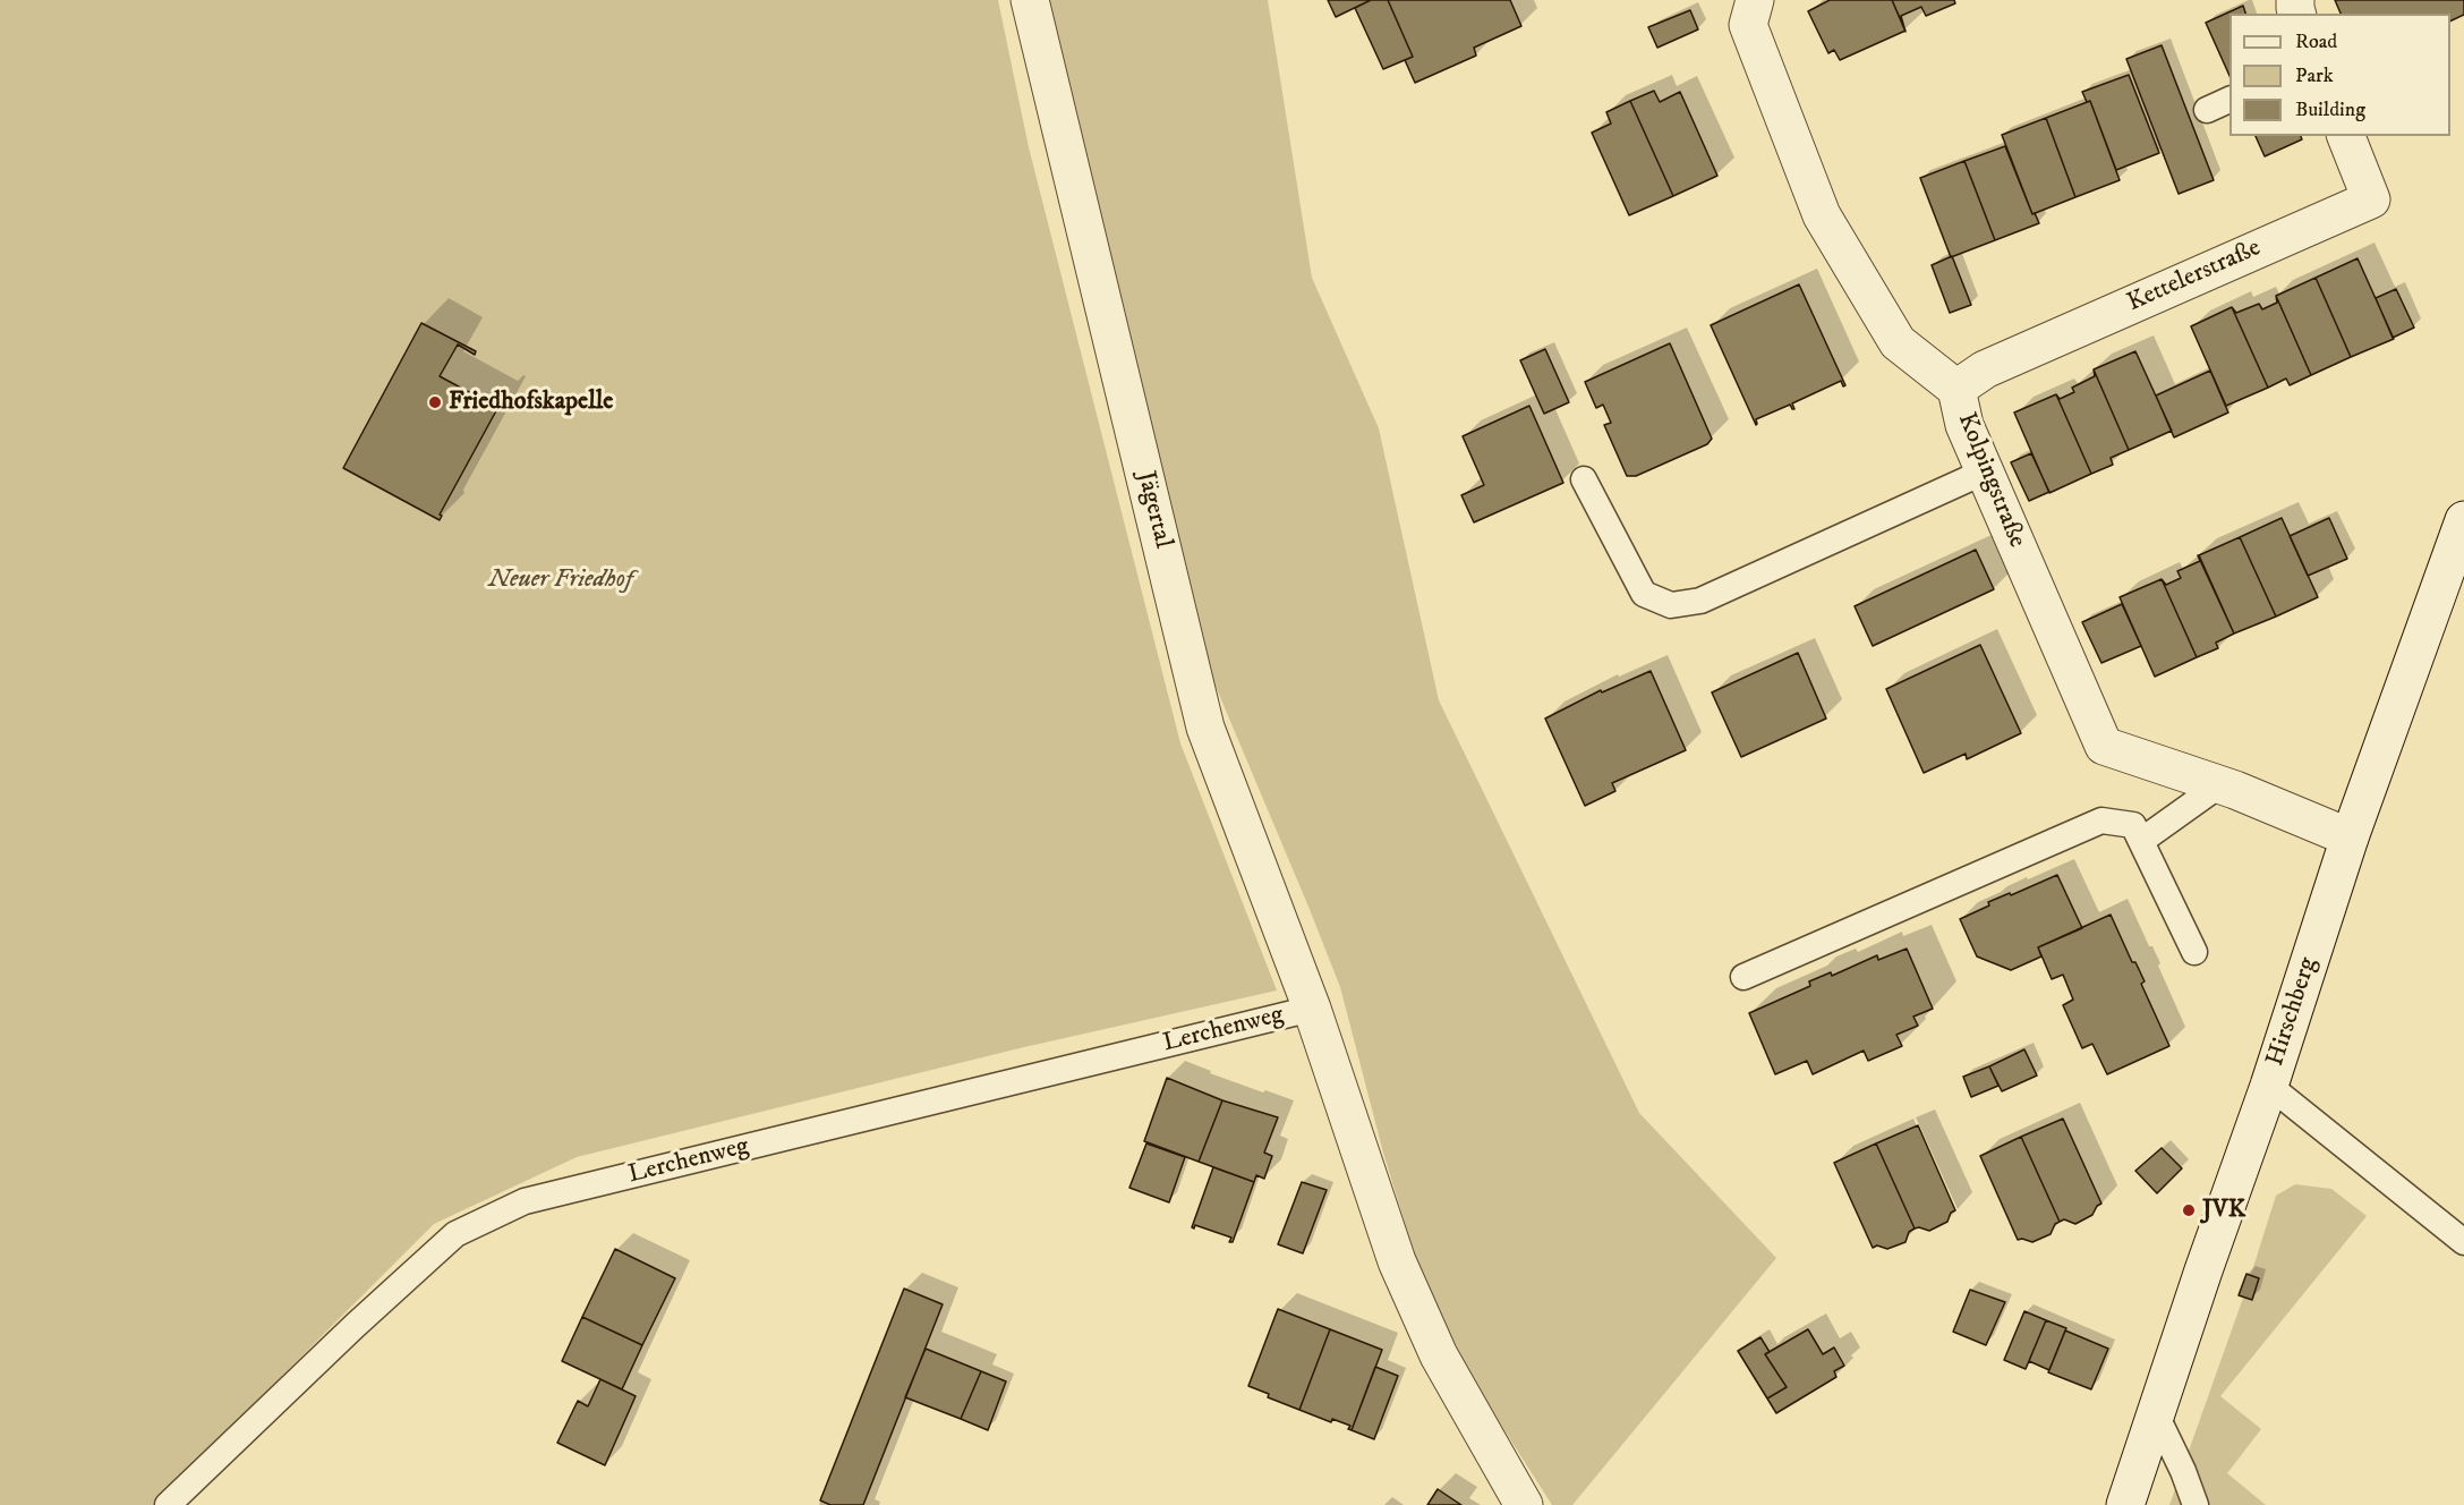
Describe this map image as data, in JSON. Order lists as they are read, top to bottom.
{
  "streets": {
    "street": [
      "Kettelerstraße",
      "Kolpingstraße",
      "Jägertal",
      "Hirschberg"
    ],
    "lane": ["Lerchenweg"]
  },
  "crossings": [
    ["Kettelerstraße", "Kolpingstraße"],
    ["Kolpingstraße", "Hirschberg"],
    ["Jägertal", "Lerchenweg"]
  ],
  "parks": ["Neuer Friedhof"],
  "places": ["Friedhofskapelle", "JVK"],
  "legend": ["Road", "Park", "Building"]
}
